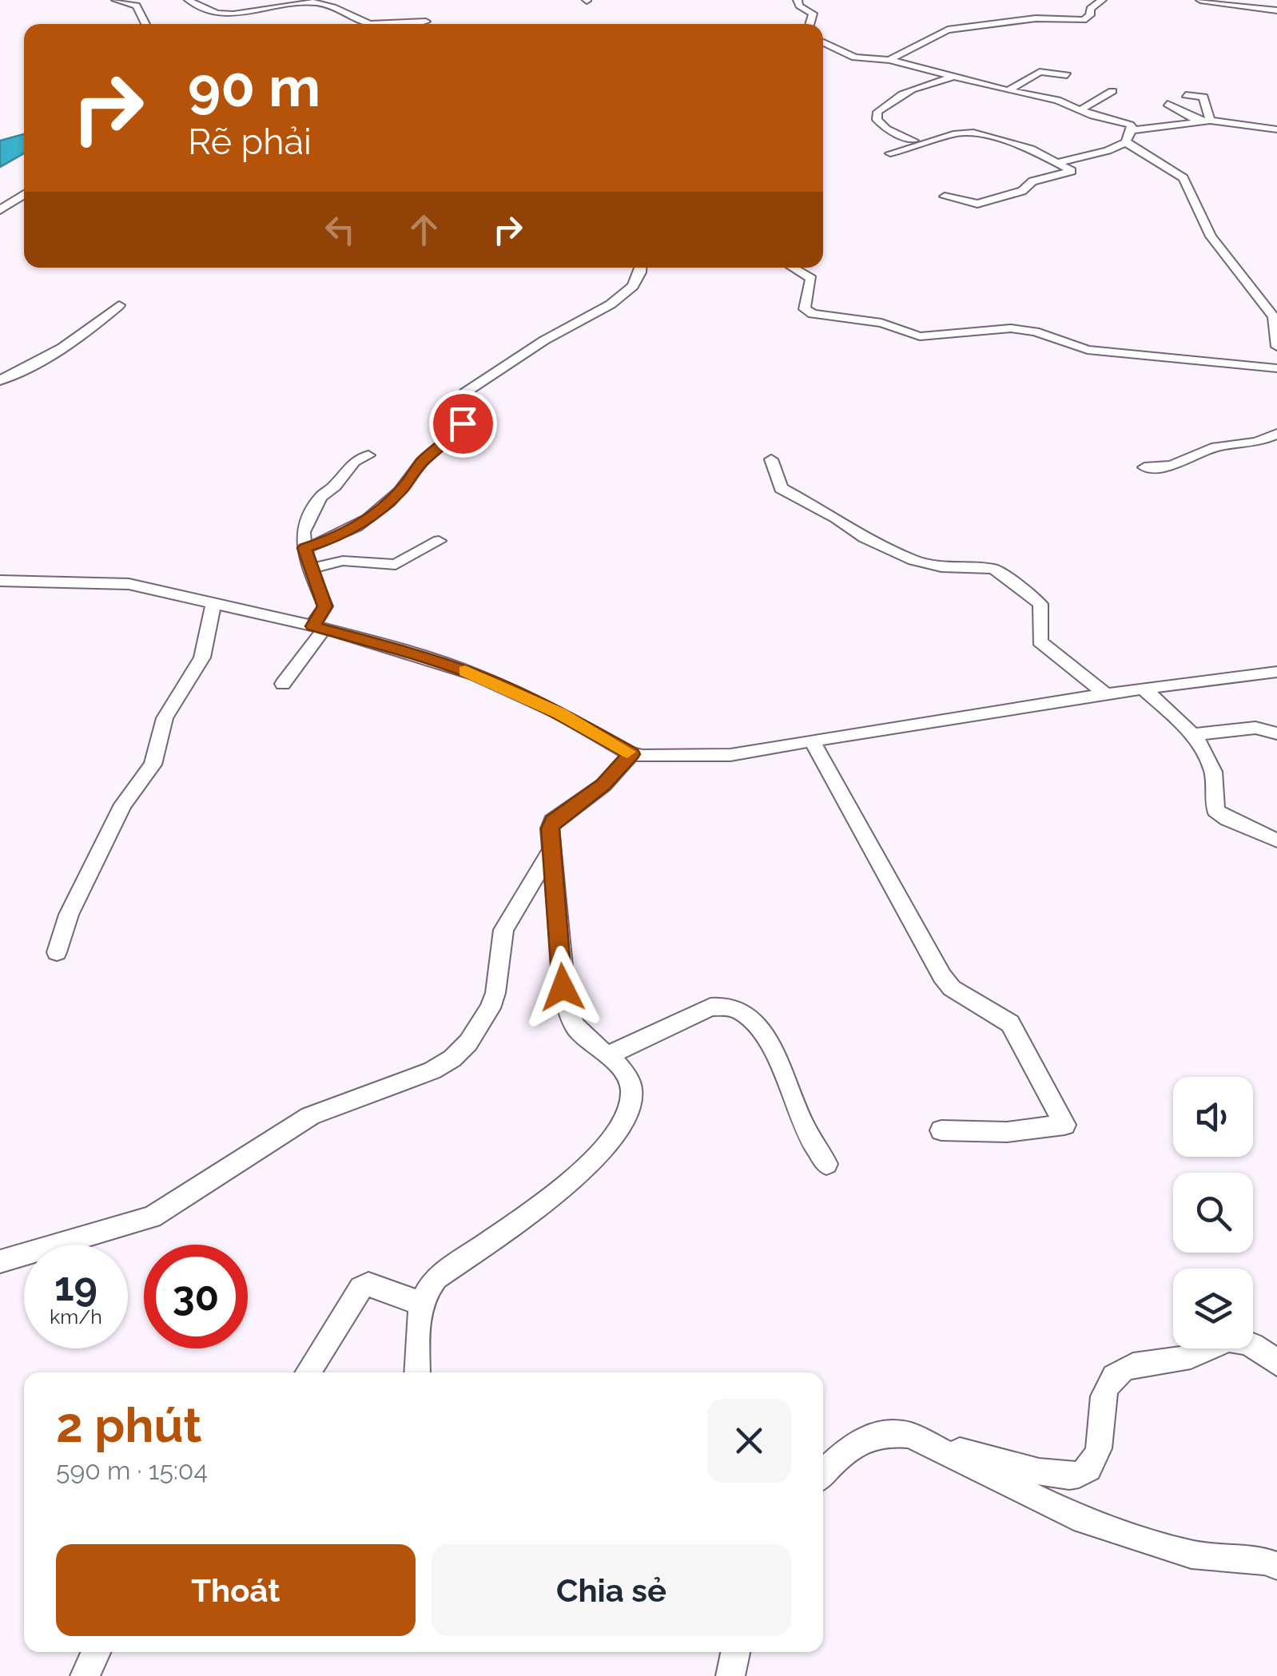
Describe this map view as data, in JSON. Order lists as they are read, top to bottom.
{
  "page": {
    "turn": ["90 m", "Rẽ phải"],
    "speed": "19 km/h",
    "limit": "30",
    "heading": ["2 phút", "590 m · 15:04"],
    "buttons": ["Thoát", "Chia sẻ"]
  }
}
